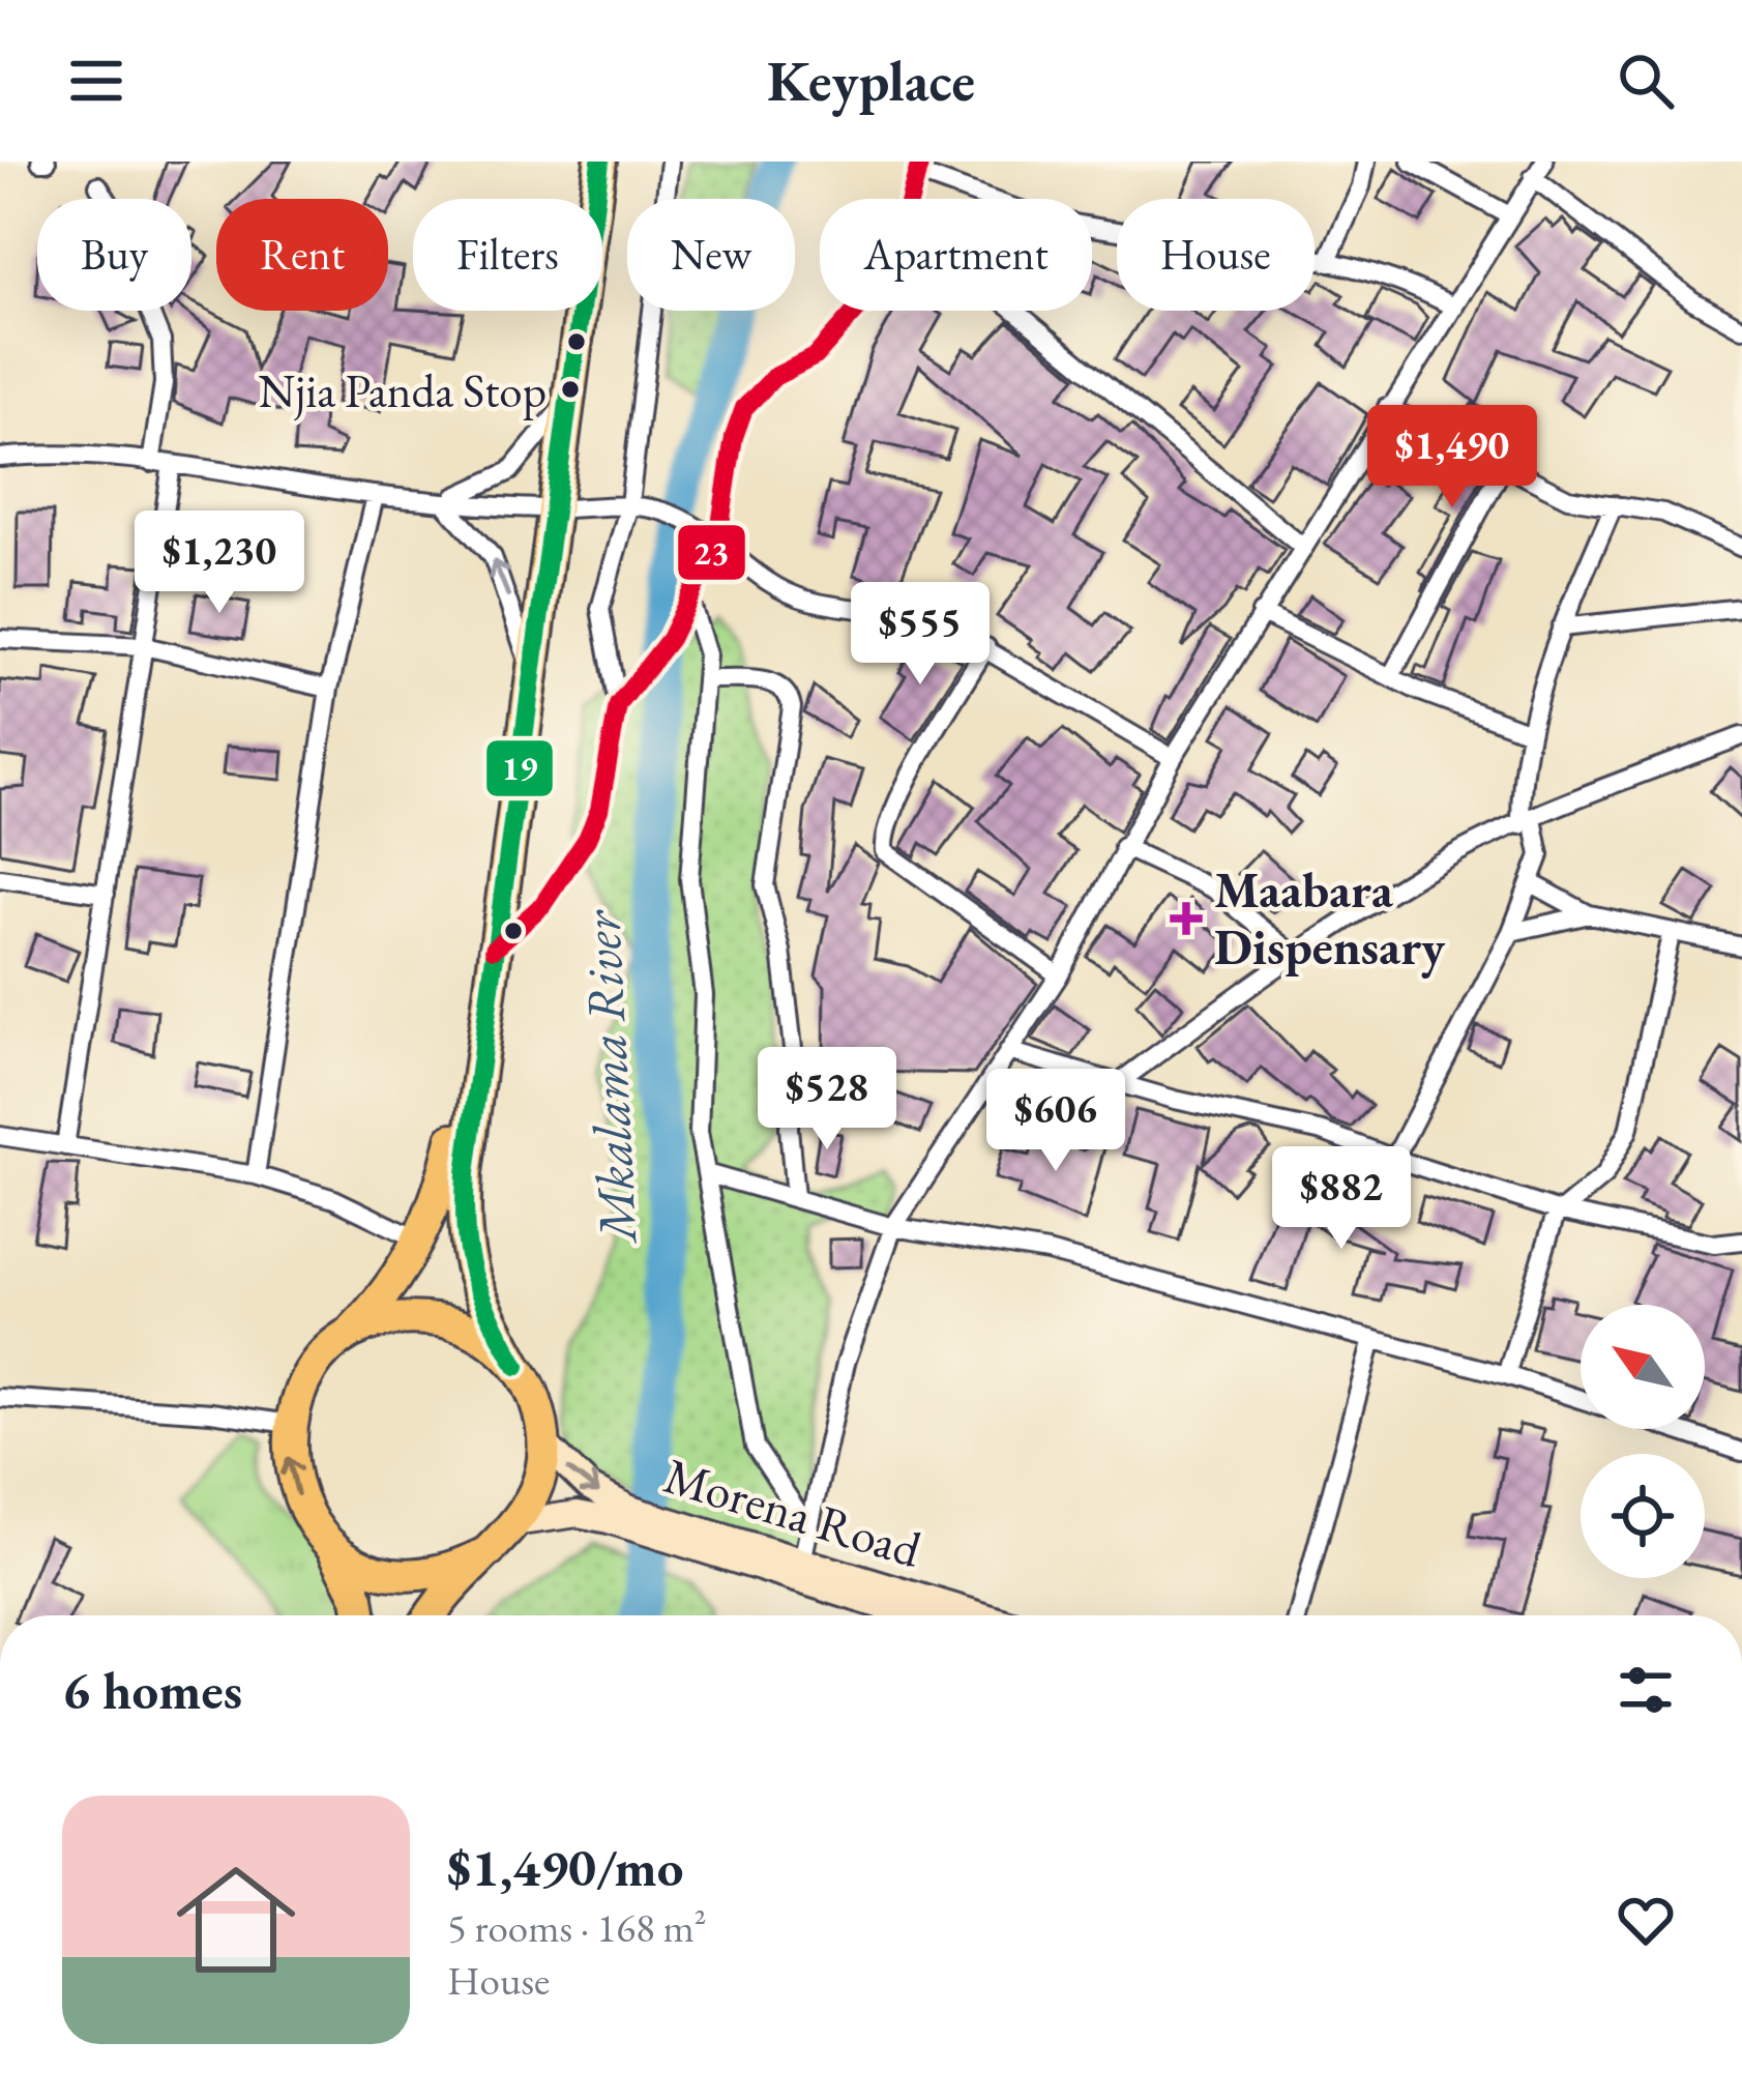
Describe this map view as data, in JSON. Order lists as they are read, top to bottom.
{
  "streets": {
    "main road": ["Morena Road"]
  },
  "water": ["Mkalama River"],
  "places": {
    "other": ["Njia Panda Stop"],
    "health": ["Maabara Dispensary"]
  },
  "lines": ["transit line 19", "transit line 23"],
  "north": "top left",
  "page": {
    "header": "Keyplace",
    "chip": [
      "Buy",
      "Rent",
      "Filters",
      "New",
      "Apartment",
      "House"
    ],
    "price": [
      "$1,490",
      "$1,230",
      "$555",
      "$528",
      "$606",
      "$882"
    ],
    "heading": "6 homes",
    "list": [
      {
        "name": "$1,490/mo",
        "note": "5 rooms · 168 m² · House"
      }
    ]
  }
}
